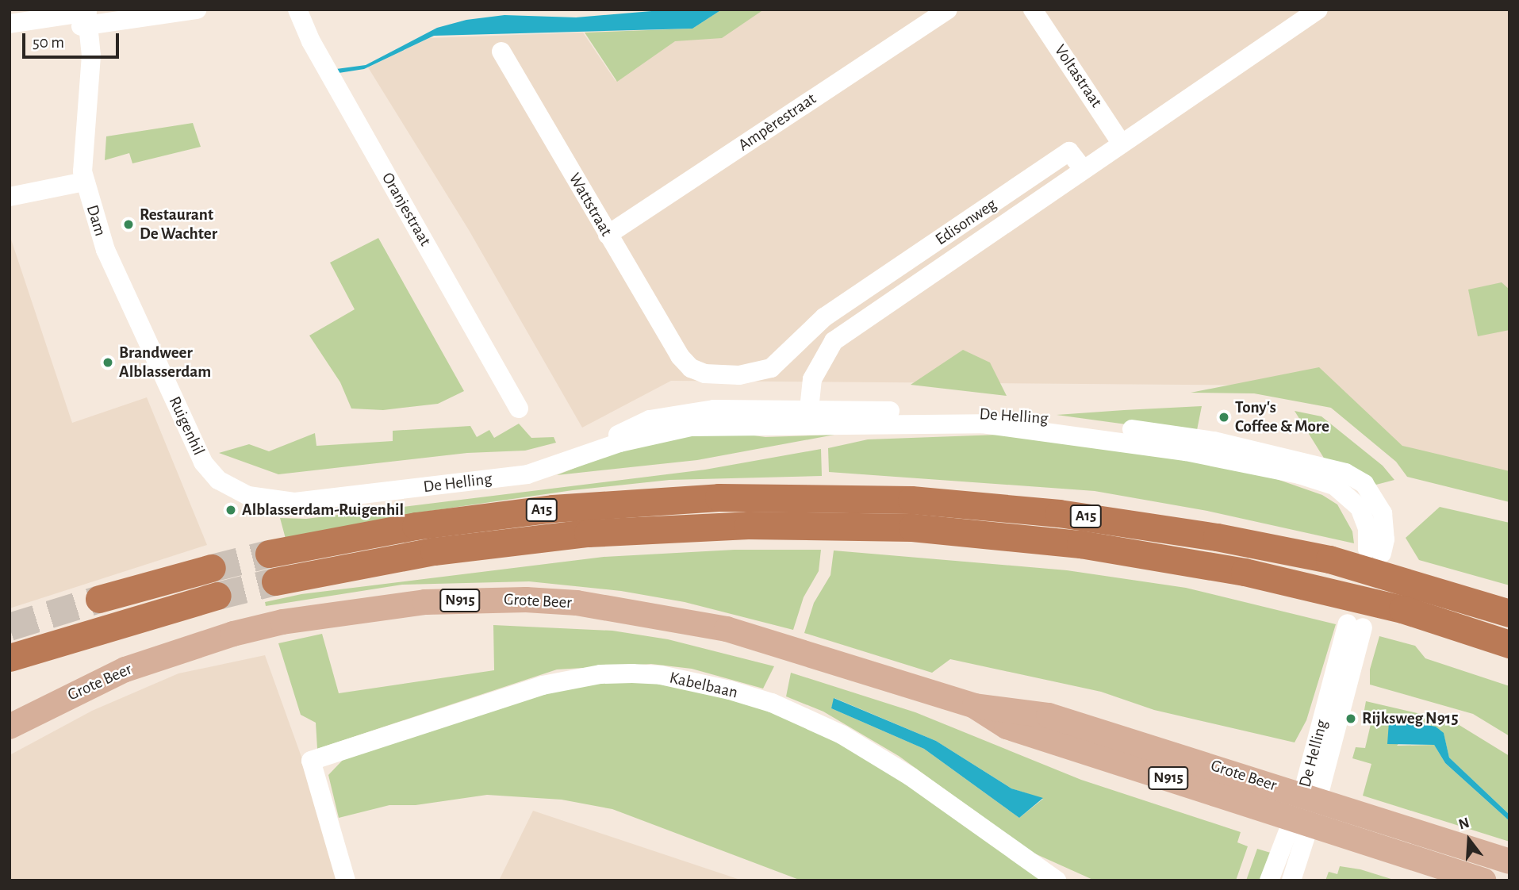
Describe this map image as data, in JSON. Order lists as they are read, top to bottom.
{
  "streets": {
    "highway": ["A15"],
    "main road": ["N915", "Grote Beer"],
    "street": [
      "Voltastraat",
      "Ampèrestraat",
      "Wattstraat",
      "Oranjestraat",
      "Dam",
      "Edisonweg",
      "De Helling",
      "Ruigenhil",
      "Kabelbaan"
    ]
  },
  "crossings": [
    ["Voltastraat", "Edisonweg"],
    ["Ampèrestraat", "Wattstraat"],
    ["Wattstraat", "Edisonweg"],
    ["Dam", "Ruigenhil"],
    ["Edisonweg", "De Helling"],
    ["De Helling", "Ruigenhil"],
    ["De Helling", "Grote Beer"]
  ],
  "places": [
    "Restaurant De Wachter",
    "Brandweer Alblasserdam",
    "Tony's Coffee & More",
    "Alblasserdam-Ruigenhil",
    "Rijksweg N915"
  ],
  "scale_bar": "50 m",
  "north": "top"
}
